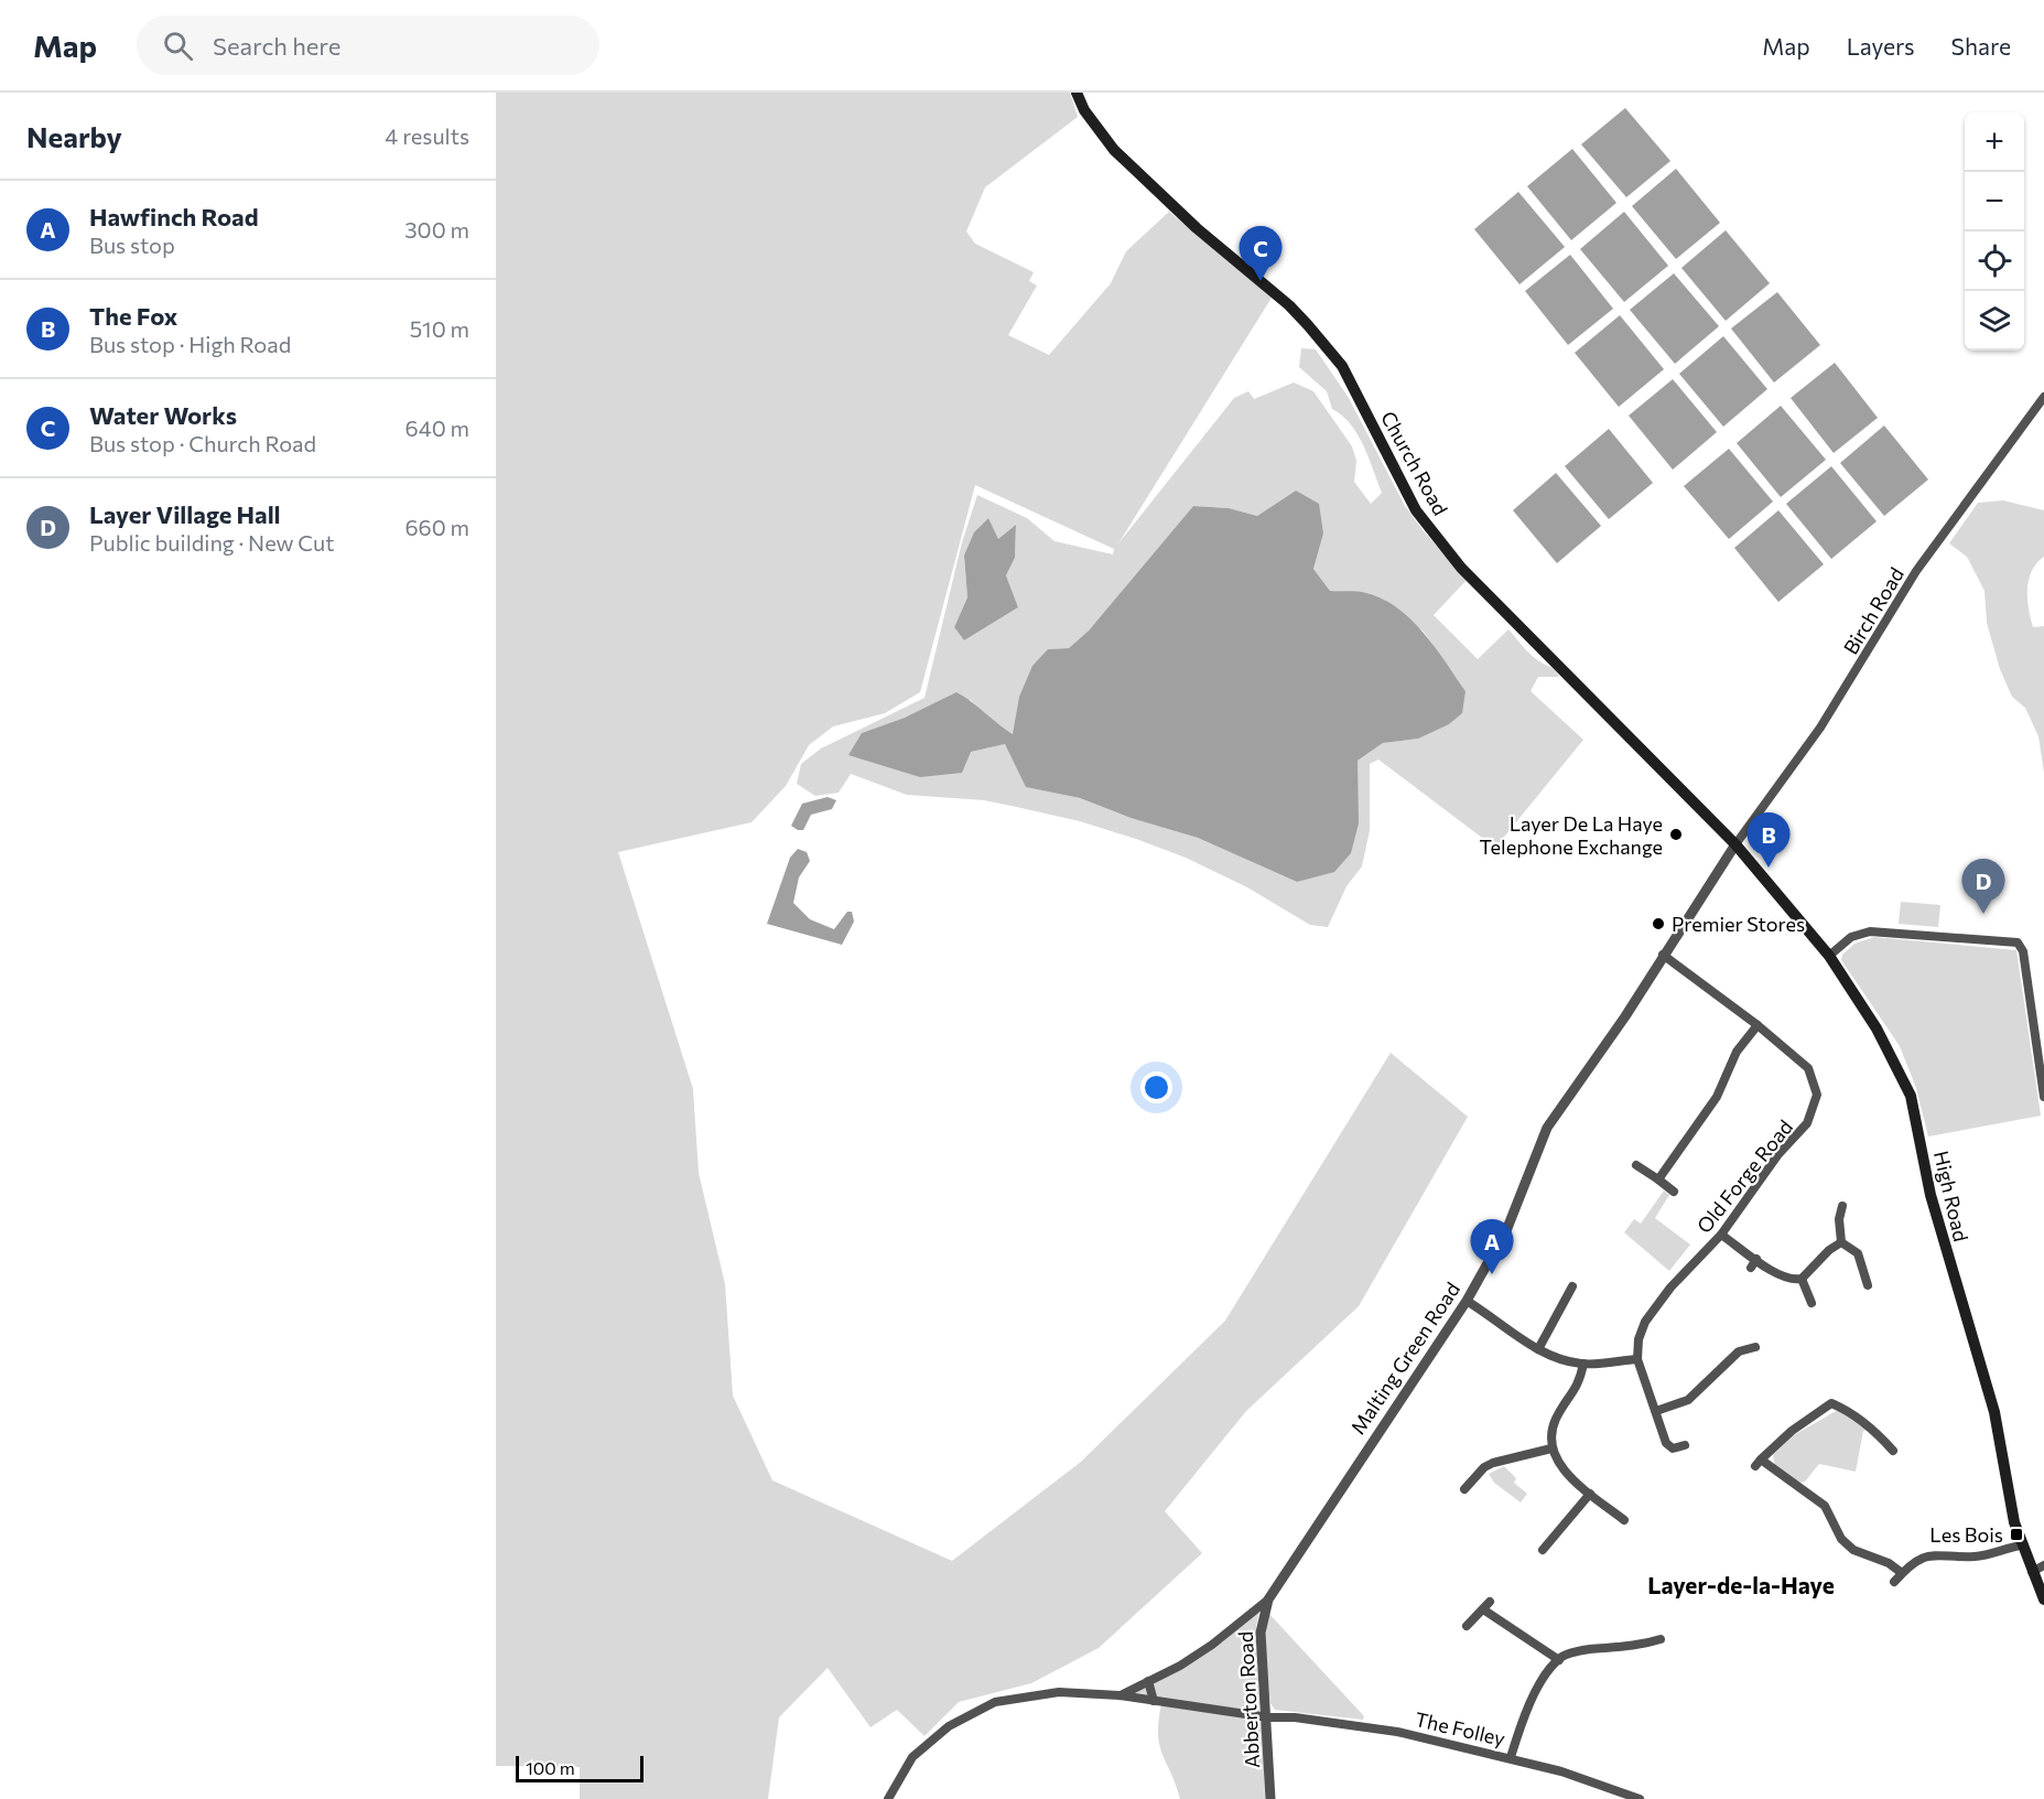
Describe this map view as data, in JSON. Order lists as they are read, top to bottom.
{
  "streets": {
    "main road": ["Church Road", "High Road"],
    "street": [
      "Birch Road",
      "Old Forge Road",
      "Malting Green Road",
      "Abberton Road",
      "The Folley"
    ]
  },
  "crossings": [
    ["Church Road", "Birch Road"],
    ["Church Road", "High Road"],
    ["Church Road", "Malting Green Road"],
    ["Birch Road", "High Road"],
    ["Birch Road", "Malting Green Road"],
    ["Old Forge Road", "Malting Green Road"],
    ["High Road", "Malting Green Road"],
    ["Malting Green Road", "Abberton Road"],
    ["Malting Green Road", "The Folley"],
    ["Abberton Road", "The Folley"]
  ],
  "districts": ["Layer-de-la-Haye"],
  "places": {
    "other": ["Layer De La Haye Telephone Exchange", "Premier Stores"],
    "transit": ["Les Bois"]
  },
  "scale_bar": "100 m",
  "page": {
    "header": "Map",
    "search": "Search here",
    "nav": ["Map", "Layers", "Share"],
    "heading": ["Nearby", "4 results"],
    "map_buttons": ["+", "−"],
    "list": [
      {
        "mark": "A",
        "name": "Hawfinch Road",
        "note": "Bus stop",
        "value": "300 m"
      },
      {
        "mark": "B",
        "name": "The Fox",
        "note": "Bus stop · High Road",
        "value": "510 m"
      },
      {
        "mark": "C",
        "name": "Water Works",
        "note": "Bus stop · Church Road",
        "value": "640 m"
      },
      {
        "mark": "D",
        "name": "Layer Village Hall",
        "note": "Public building · New Cut",
        "value": "660 m"
      }
    ],
    "pins": [
      "C",
      "B",
      "D",
      "A"
    ],
    "scale": "100 m"
  }
}
